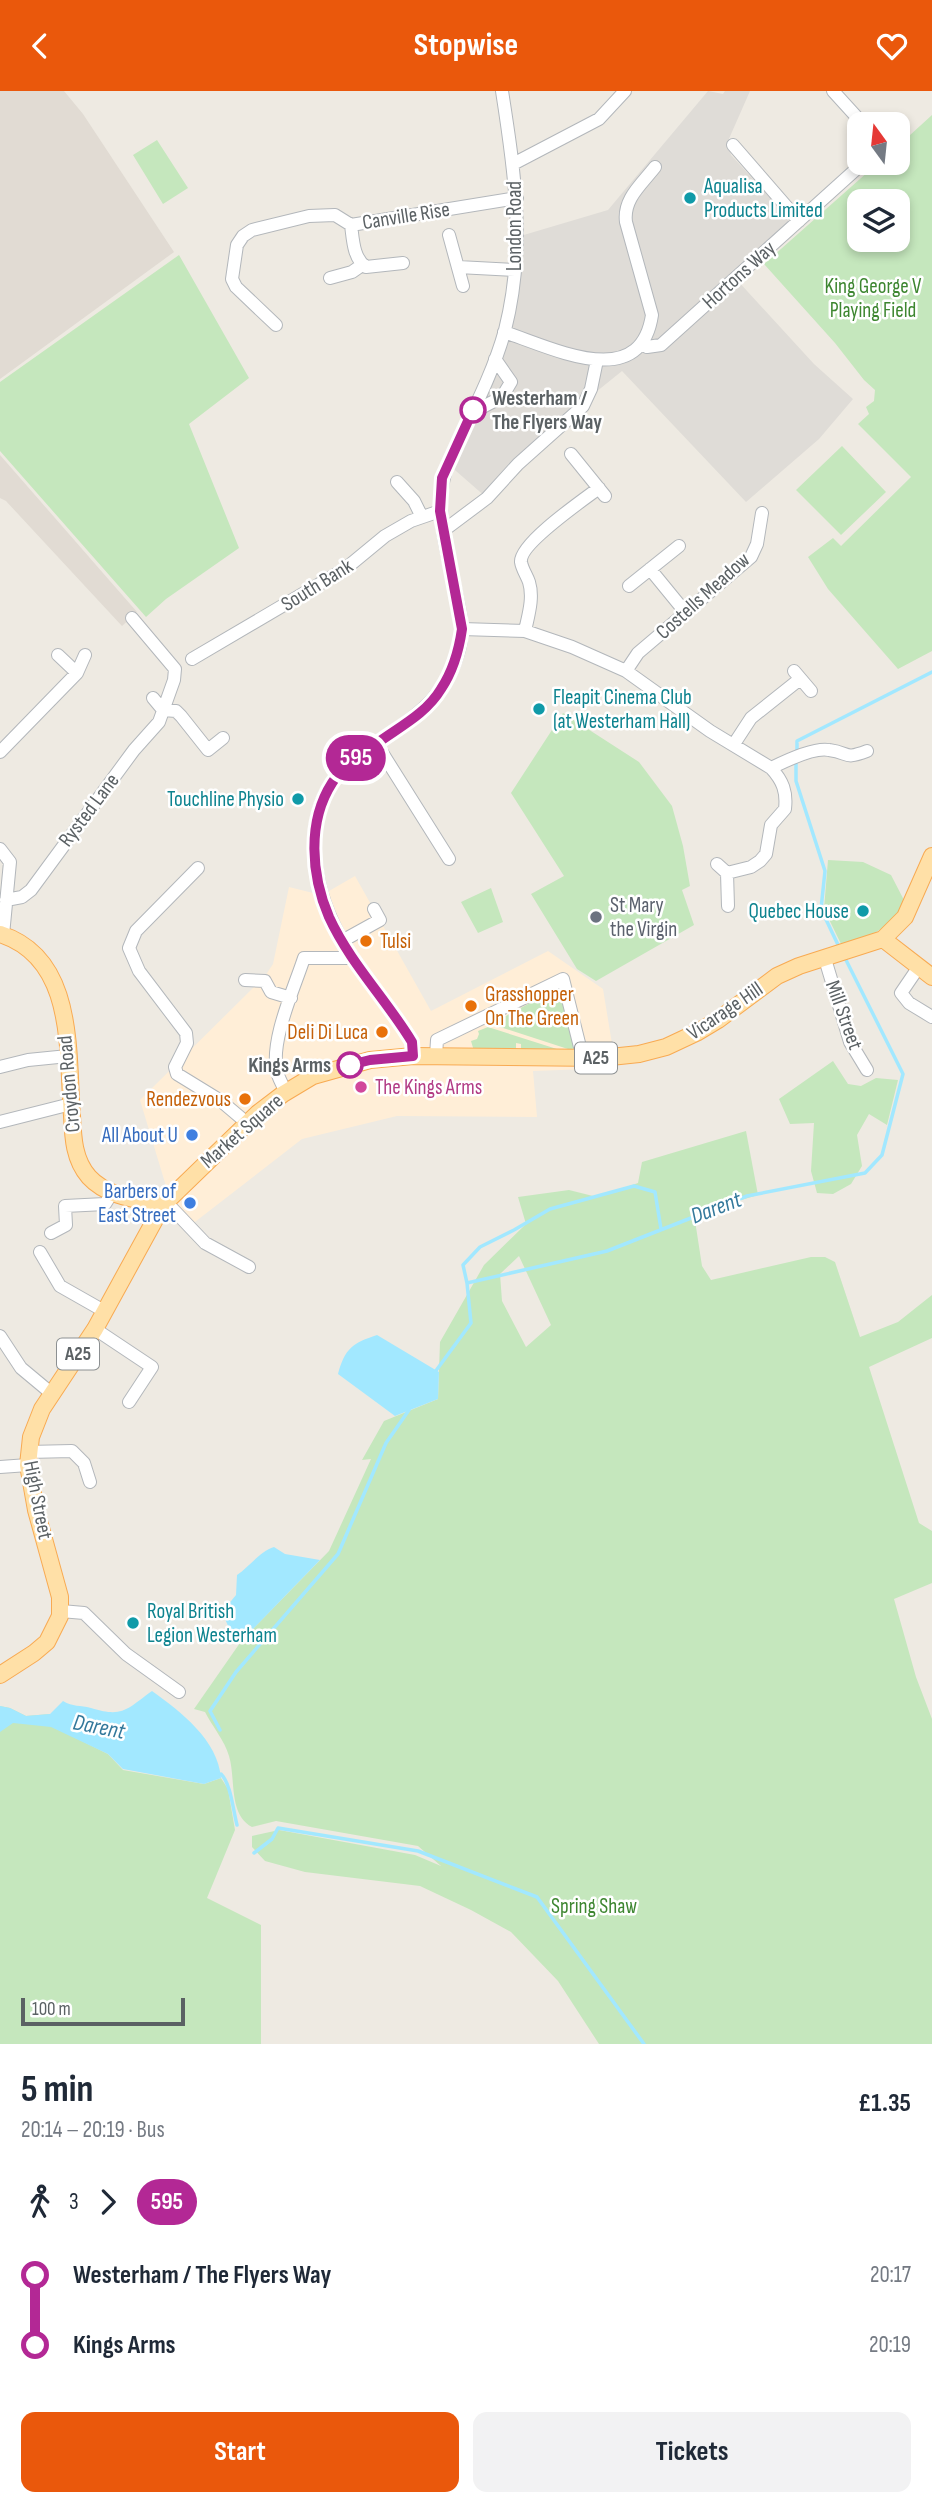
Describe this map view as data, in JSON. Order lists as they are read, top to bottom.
{
  "streets": {
    "main road": [
      "Vicarage Hill",
      "A25",
      "Croydon Road",
      "Market Square",
      "High Street"
    ],
    "street": [
      "Canville Rise",
      "London Road",
      "Hortons Way",
      "South Bank",
      "Costells Meadow",
      "Rysted Lane",
      "Mill Street"
    ]
  },
  "crossings": [
    ["Canville Rise", "London Road"],
    ["London Road", "South Bank"],
    ["London Road", "Vicarage Hill"],
    ["London Road", "Market Square"],
    ["Vicarage Hill", "Mill Street"],
    ["Vicarage Hill", "A25"],
    ["Vicarage Hill", "Market Square"],
    ["Mill Street", "A25"],
    ["Croydon Road", "Market Square"],
    ["Croydon Road", "High Street"],
    ["Market Square", "High Street"]
  ],
  "water": ["Darent"],
  "parks": ["King George V Playing Field", "Spring Shaw"],
  "places": [
    "Aqualisa Products Limited",
    "Westerham / The Flyers Way",
    "Fleapit Cinema Club (at Westerham Hall)",
    "Touchline Physio",
    "Quebec House",
    "St Mary the Virgin",
    "Tulsi",
    "Grasshopper On The Green",
    "Deli Di Luca",
    "Kings Arms",
    "The Kings Arms",
    "Rendezvous",
    "All About U",
    "Barbers of East Street",
    "Royal British Legion Westerham"
  ],
  "lines": ["bus line 595"],
  "scale_bar": "100 m",
  "north": "top",
  "page": {
    "header": "Stopwise",
    "on_map": "595",
    "scale": "100 m",
    "heading": ["5 min", "20:14 – 20:19 · Bus", "£1.35"],
    "legs": ["3", "595"],
    "list": [
      {
        "name": "Westerham / The Flyers Way",
        "value": "20:17"
      },
      {
        "name": "Kings Arms",
        "value": "20:19"
      }
    ],
    "buttons": ["Start", "Tickets"]
  }
}
